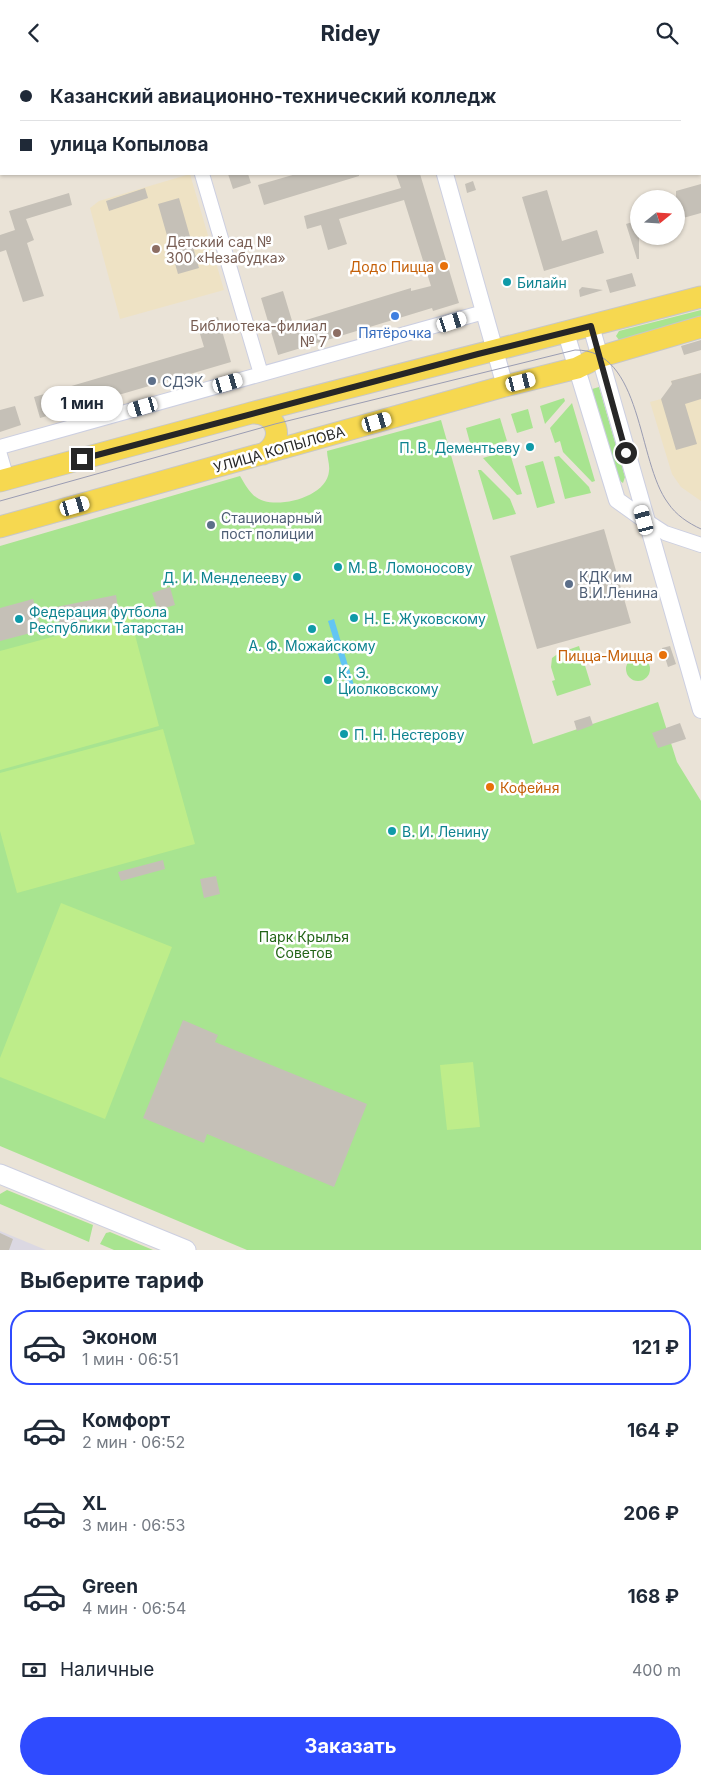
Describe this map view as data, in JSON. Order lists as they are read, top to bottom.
{
  "streets": {
    "main road": ["УЛИЦА КОПЫЛОВА"]
  },
  "parks": ["Парк Крылья Советов"],
  "places": [
    "Детский сад № 300 «Незабудка»",
    "Додо Пицца",
    "Билайн",
    "Пятёрочка",
    "Библиотека-филиал № 7",
    "СДЭК",
    "П. В. Дементьеву",
    "Стационарный пост полиции",
    "М. В. Ломоносову",
    "Д. И. Менделееву",
    "КДК им В.И.Ленина",
    "Н. Е. Жуковскому",
    "Федерация футбола Республики Татарстан",
    "А. Ф. Можайскому",
    "Пицца-Мицца",
    "К. Э. Циолковскому",
    "П. Н. Нестерову",
    "Кофейня",
    "В. И. Ленину"
  ],
  "north": "right",
  "page": {
    "header": "Ridey",
    "banner": ["Казанский авиационно-технический колледж", "улица Копылова"],
    "bubble": "1 мин",
    "heading": "Выберите тариф",
    "list": [
      {
        "name": "Эконом",
        "note": "1 мин · 06:51",
        "value": "121 ₽"
      },
      {
        "name": "Комфорт",
        "note": "2 мин · 06:52",
        "value": "164 ₽"
      },
      {
        "name": "XL",
        "note": "3 мин · 06:53",
        "value": "206 ₽"
      },
      {
        "name": "Green",
        "note": "4 мин · 06:54",
        "value": "168 ₽"
      }
    ],
    "pay": ["Наличные", "400 m"],
    "buttons": "Заказать"
  }
}
